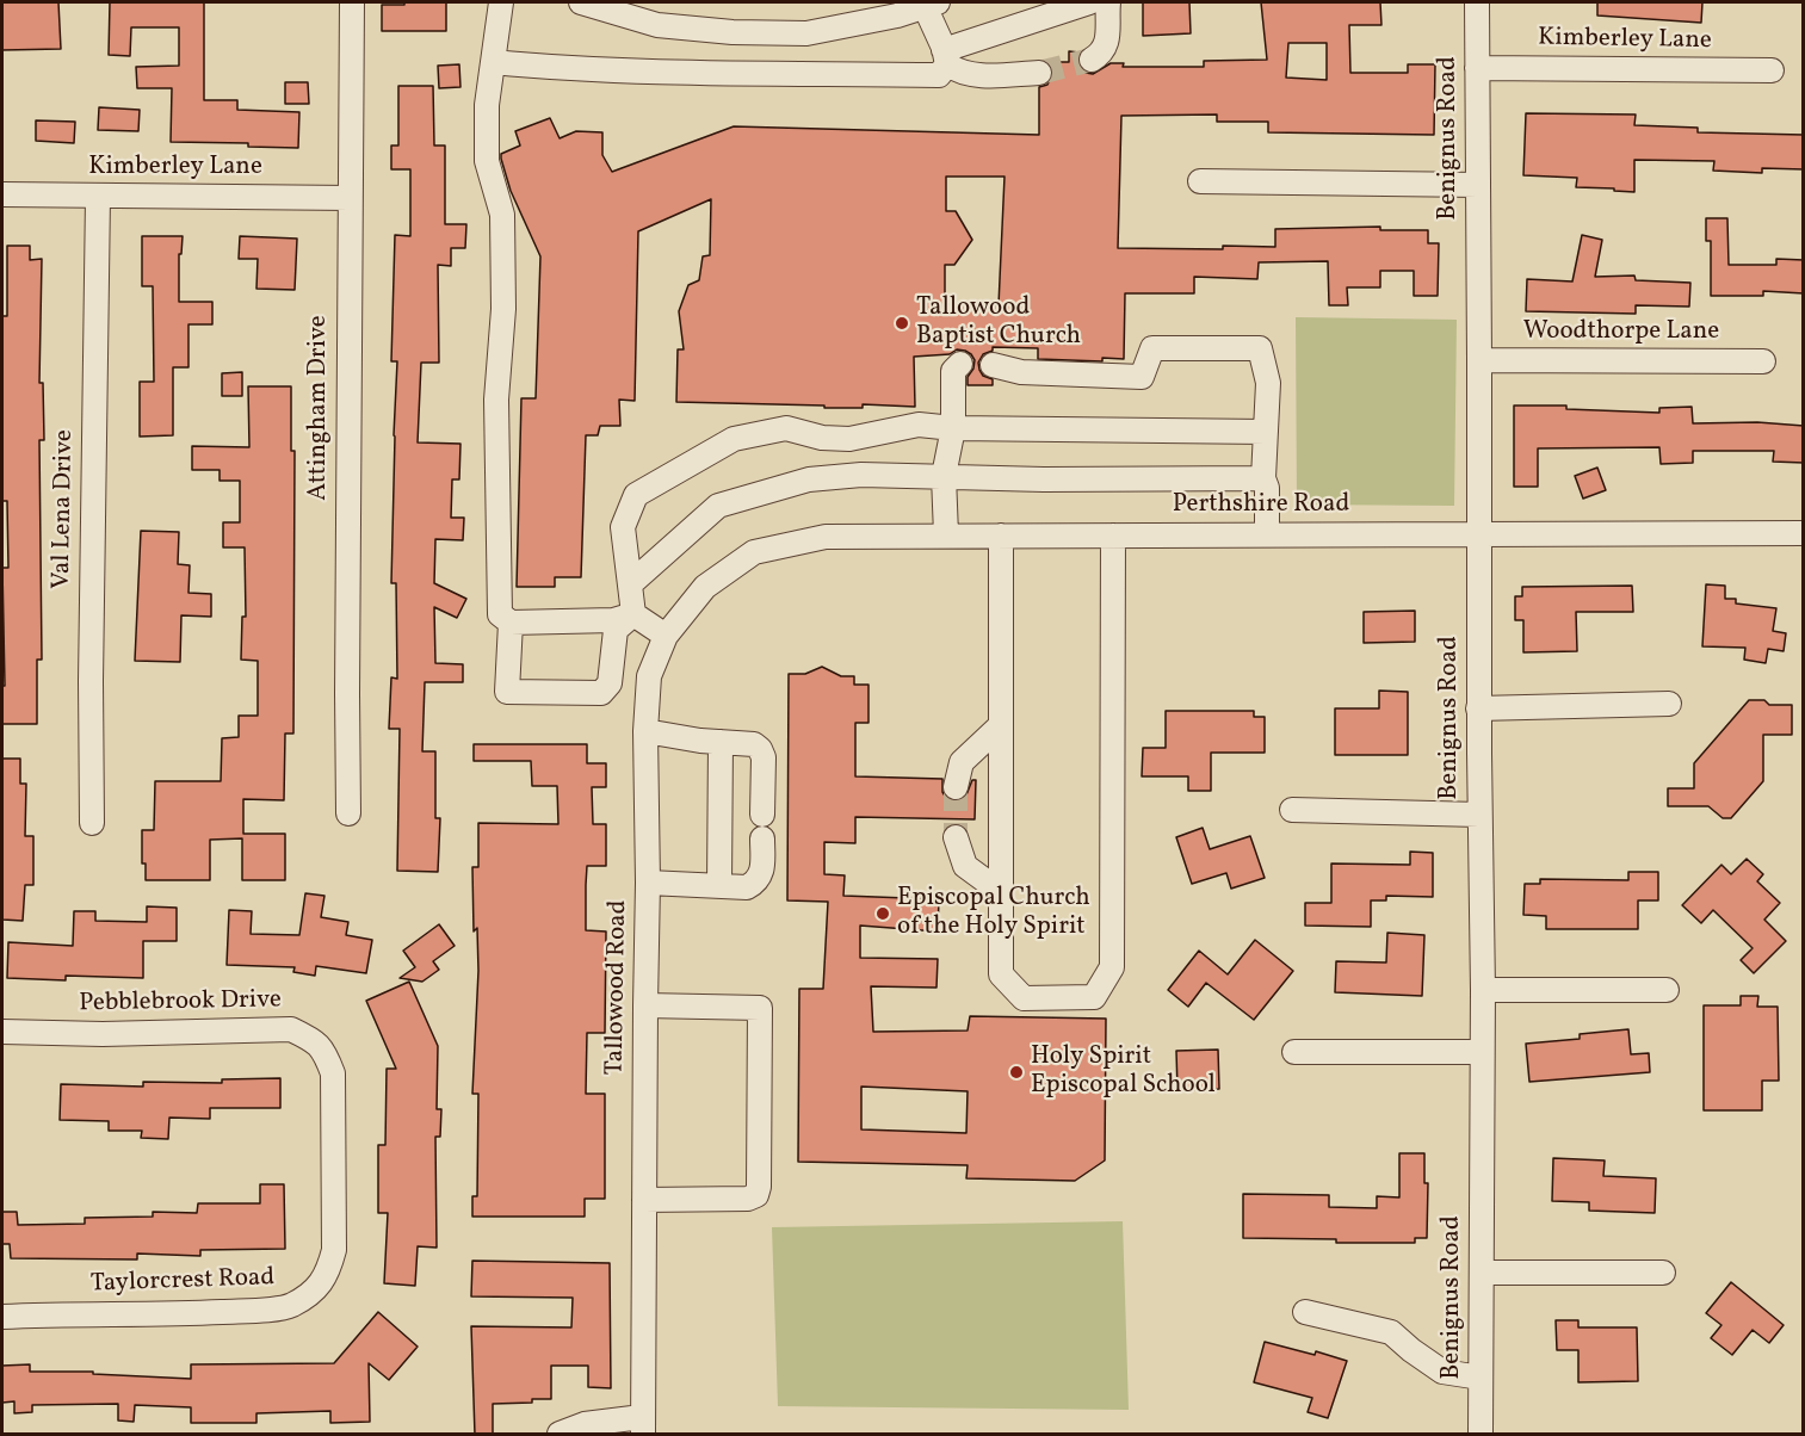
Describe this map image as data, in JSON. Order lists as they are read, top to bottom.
{
  "streets": {
    "street": [
      "Kimberley Lane",
      "Benignus Road",
      "Woodthorpe Lane",
      "Attingham Drive",
      "Perthshire Road",
      "Val Lena Drive",
      "Tallowood Road",
      "Pebblebrook Drive",
      "Taylorcrest Road"
    ]
  },
  "crossings": [
    ["Kimberley Lane", "Benignus Road"],
    ["Kimberley Lane", "Attingham Drive"],
    ["Kimberley Lane", "Val Lena Drive"],
    ["Benignus Road", "Woodthorpe Lane"],
    ["Benignus Road", "Perthshire Road"],
    ["Perthshire Road", "Tallowood Road"],
    ["Pebblebrook Drive", "Taylorcrest Road"]
  ],
  "places": ["Tallowood Baptist Church", "Episcopal Church of the Holy Spirit", "Holy Spirit Episcopal School"]
}
